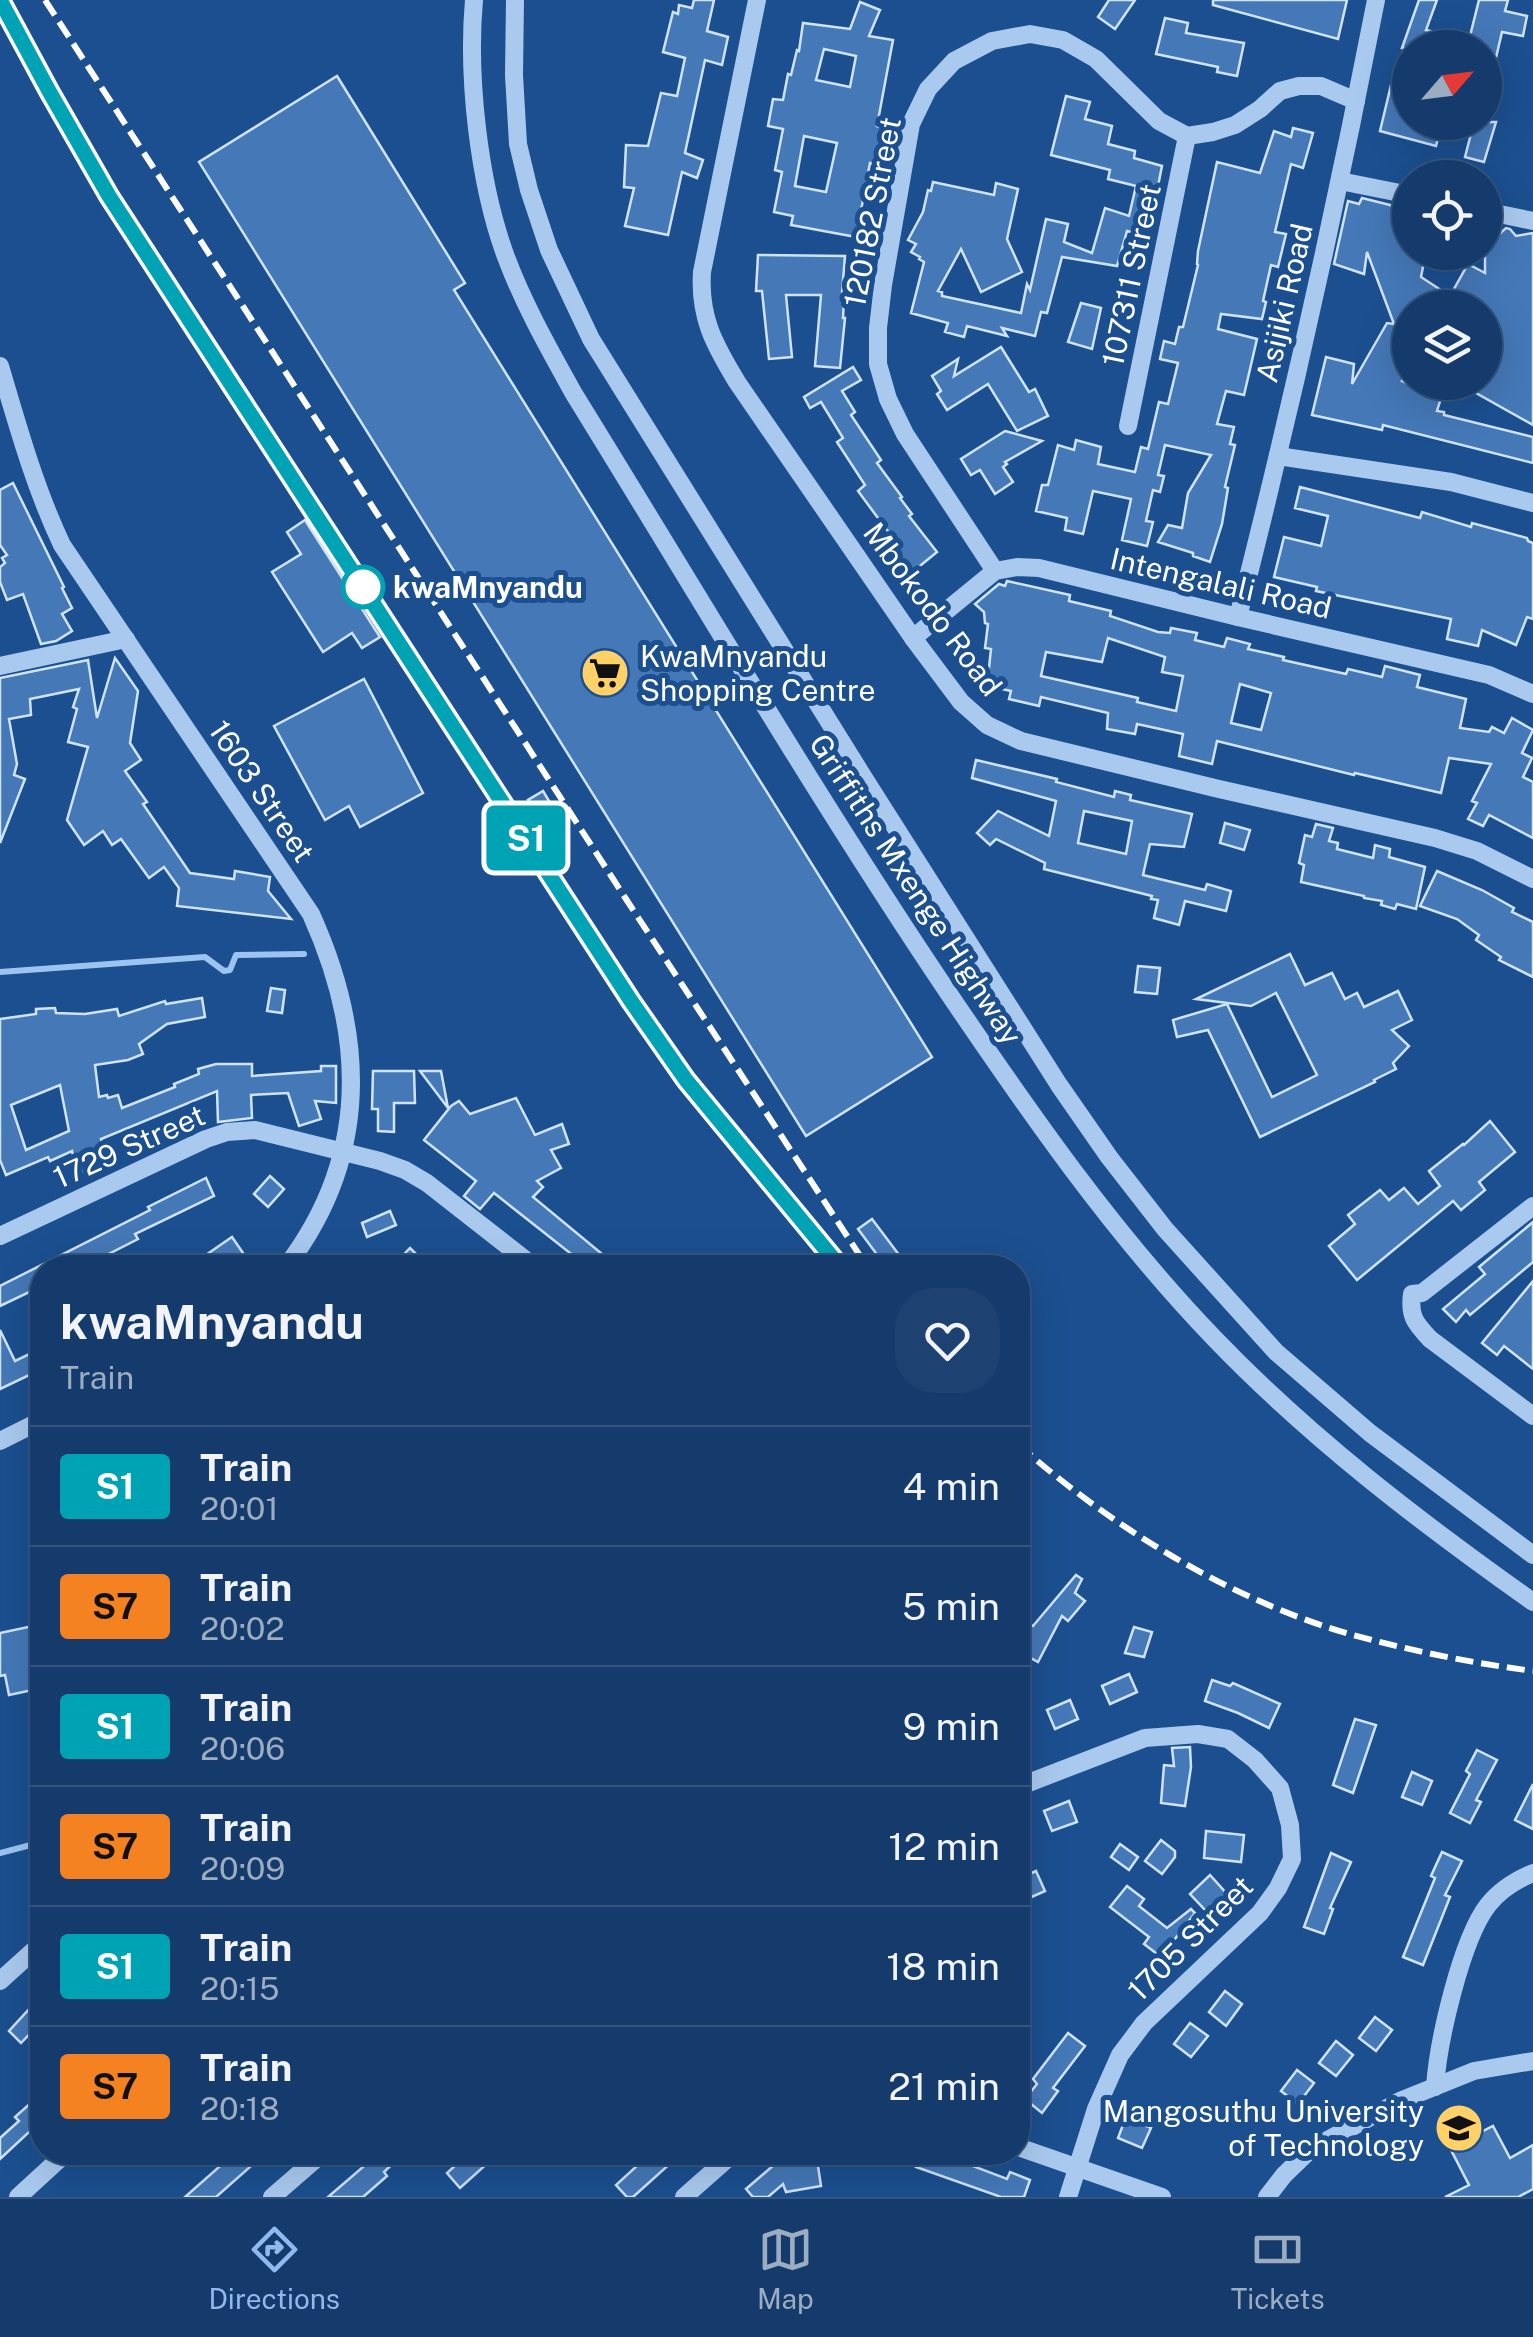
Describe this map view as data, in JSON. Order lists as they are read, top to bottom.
{
  "streets": {
    "street": [
      "120182 Street",
      "107311 Street",
      "Asijiki Road",
      "Intengalali Road",
      "Mbokodo Road",
      "1603 Street",
      "Griffiths Mxenge Highway",
      "1729 Street",
      "1705 Street"
    ]
  },
  "crossings": [
    ["120182 Street", "107311 Street"],
    ["120182 Street", "Intengalali Road"],
    ["Asijiki Road", "Intengalali Road"],
    ["1603 Street", "1729 Street"]
  ],
  "places": {
    "other": ["kwaMnyandu"],
    "supermarket": ["KwaMnyandu Shopping Centre"],
    "school or university": ["Mangosuthu University of Technology"]
  },
  "north": "top right",
  "page": {
    "on_map": "S1",
    "heading": ["kwaMnyandu", "Train"],
    "list": [
      {
        "mark": "S1",
        "name": "Train",
        "note": "20:01",
        "value": "4 min"
      },
      {
        "mark": "S7",
        "name": "Train",
        "note": "20:02",
        "value": "5 min"
      },
      {
        "mark": "S1",
        "name": "Train",
        "note": "20:06",
        "value": "9 min"
      },
      {
        "mark": "S7",
        "name": "Train",
        "note": "20:09",
        "value": "12 min"
      },
      {
        "mark": "S1",
        "name": "Train",
        "note": "20:15",
        "value": "18 min"
      },
      {
        "mark": "S7",
        "name": "Train",
        "note": "20:18",
        "value": "21 min"
      }
    ],
    "tabs": ["Directions", "Map", "Tickets"]
  }
}
